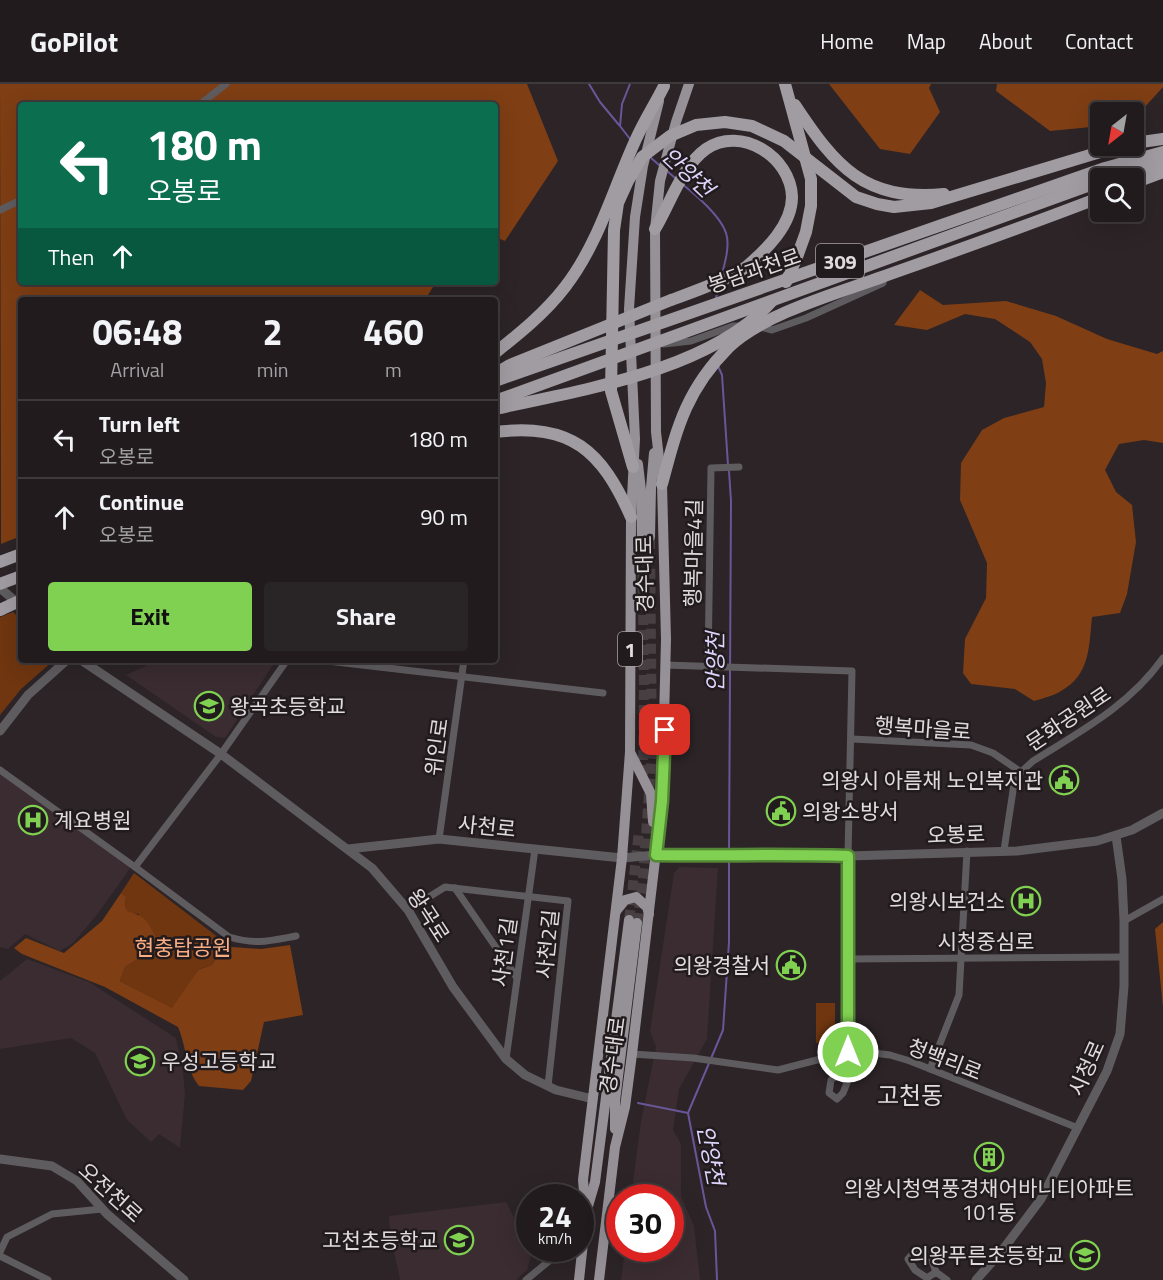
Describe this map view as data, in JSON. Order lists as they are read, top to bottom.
{
  "streets": {
    "highway": ["309", "봉담과천로"],
    "main road": ["경수대로", "1"],
    "street": [
      "행복마을4길",
      "문화공원로",
      "행복마을로",
      "위인로",
      "사천로",
      "오봉로",
      "왕곡로",
      "시청중심로",
      "사천2길",
      "사천1길",
      "청백리로",
      "시청로",
      "오전천로"
    ]
  },
  "crossings": [
    ["경수대로", "1"],
    ["경수대로", "사천로"],
    ["경수대로", "오봉로"],
    ["경수대로", "왕곡로"],
    ["경수대로", "청백리로"],
    ["문화공원로", "행복마을로"],
    ["문화공원로", "오봉로"],
    ["위인로", "사천로"],
    ["사천로", "왕곡로"],
    ["사천로", "사천1길"],
    ["오봉로", "시청로"],
    ["왕곡로", "사천2길"],
    ["왕곡로", "사천1길"],
    ["시청중심로", "시청로"],
    ["사천2길", "사천1길"],
    ["청백리로", "시청로"]
  ],
  "districts": ["고천동"],
  "water": ["안양천"],
  "parks": ["현충탑공원"],
  "places": {
    "school or university": [
      "왕곡초등학교",
      "우성고등학교",
      "고천초등학교",
      "의왕푸른초등학교"
    ],
    "public building": ["의왕시 아름채 노인복지관", "의왕소방서", "의왕경찰서"],
    "hospital": ["계요병원", "의왕시보건소"],
    "building": ["의왕시청역풍경채어바니티아파트 101동"]
  },
  "north": "bottom left",
  "page": {
    "header": "GoPilot",
    "nav": [
      "Home",
      "Map",
      "About",
      "Contact"
    ],
    "turn": ["180 m", "오봉로"],
    "then": "Then",
    "eta": [
      "06:48",
      "Arrival",
      "2",
      "min",
      "460",
      "m"
    ],
    "list": [
      {
        "name": "Turn left",
        "note": "오봉로",
        "value": "180 m"
      },
      {
        "name": "Continue",
        "note": "오봉로",
        "value": "90 m"
      }
    ],
    "buttons": ["Exit", "Share"],
    "speed": "24 km/h",
    "limit": "30"
  }
}
